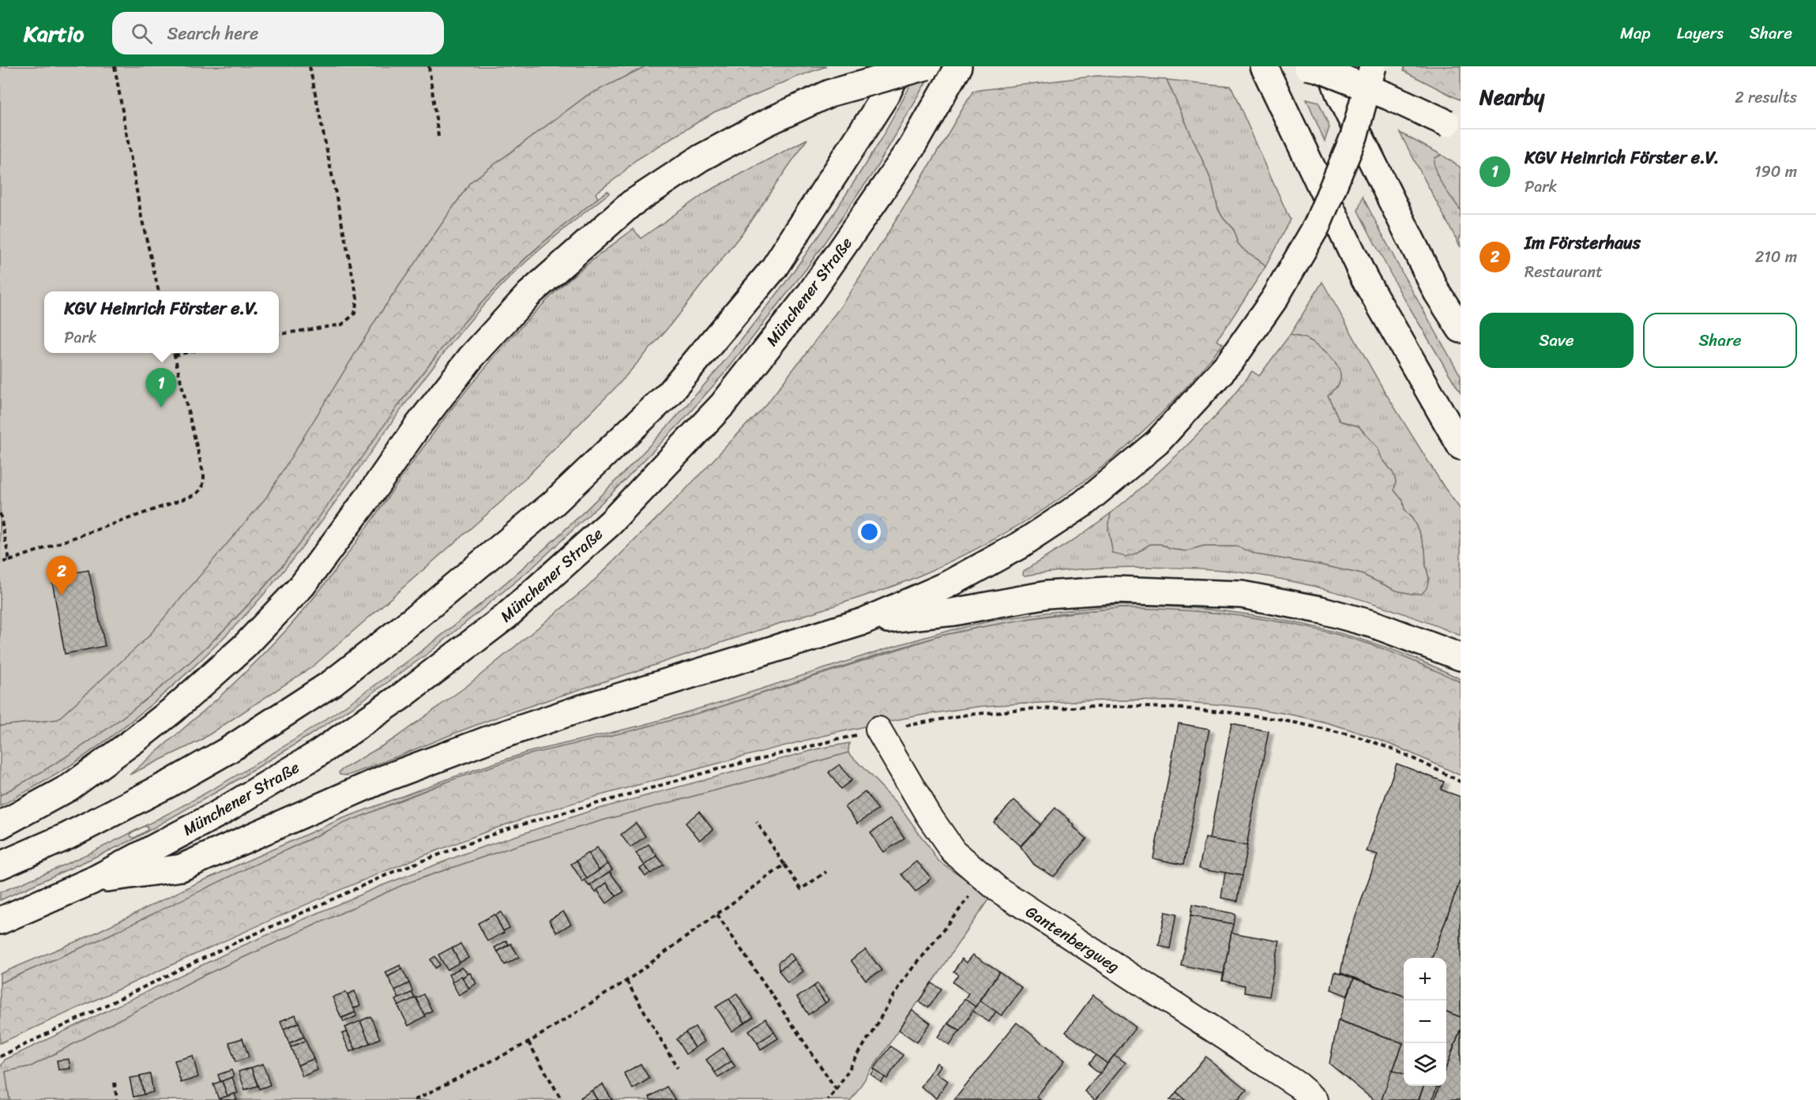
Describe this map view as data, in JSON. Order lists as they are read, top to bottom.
{
  "streets": {
    "highway": ["Münchener Straße"],
    "street": ["Gantenbergweg"]
  },
  "page": {
    "header": "Kartio",
    "search": "Search here",
    "nav": ["Map", "Layers", "Share"],
    "heading": ["Nearby", "2 results"],
    "list": [
      {
        "mark": "1",
        "name": "KGV Heinrich Förster e.V.",
        "note": "Park",
        "value": "190 m"
      },
      {
        "mark": "2",
        "name": "Im Försterhaus",
        "note": "Restaurant",
        "value": "210 m"
      }
    ],
    "popup": ["KGV Heinrich Förster e.V.", "Park"],
    "buttons": ["Save", "Share"],
    "pins": ["1", "2"],
    "map_buttons": ["+", "−"]
  }
}
